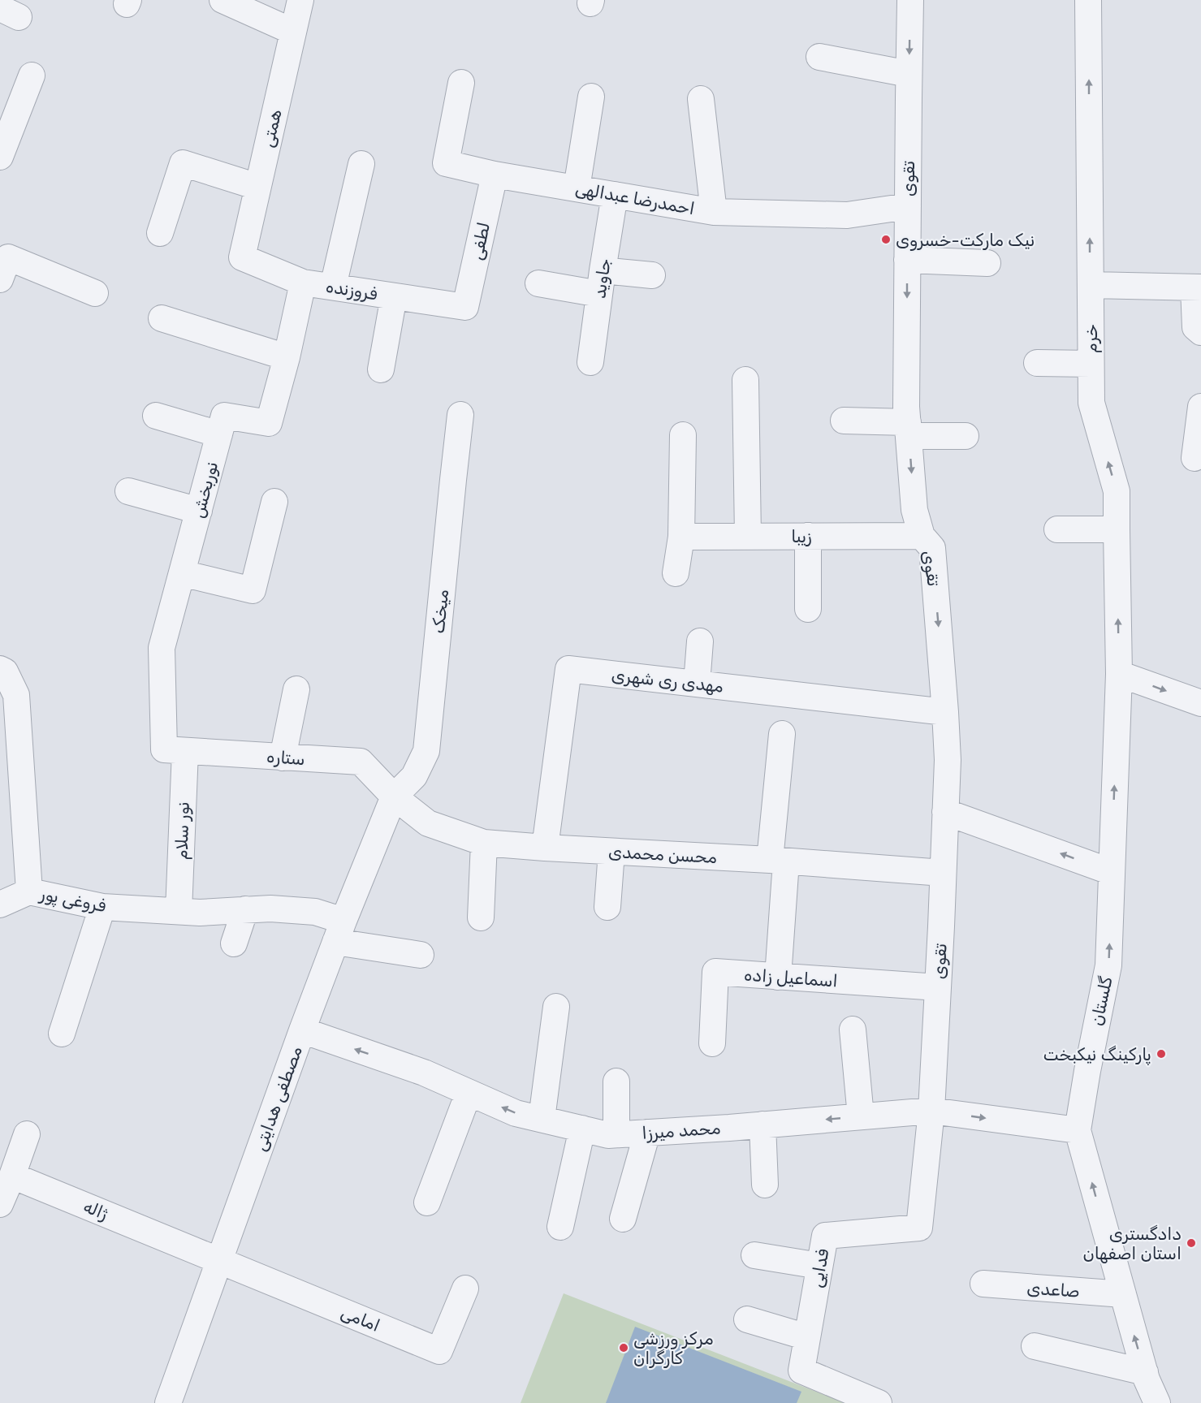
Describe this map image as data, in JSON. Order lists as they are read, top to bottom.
{
  "streets": {
    "street": [
      "همتی",
      "تقوی",
      "احمدرضا عبدالهی",
      "لطفی",
      "جاوید",
      "فروزنده",
      "خرم",
      "نوربخش",
      "زیبا",
      "میخک",
      "مهدی ری شهری",
      "ستاره",
      "نور سلام",
      "محسن محمدی",
      "فروغی پور",
      "اسماعیل زاده",
      "گلستان",
      "مصطفی هدایتی",
      "محمد میرزا",
      "ژاله",
      "فدایی",
      "صاعدی",
      "امامی"
    ]
  },
  "crossings": [
    ["همتی", "فروزنده"],
    ["تقوی", "احمدرضا عبدالهی"],
    ["تقوی", "زیبا"],
    ["تقوی", "مهدی ری شهری"],
    ["تقوی", "محسن محمدی"],
    ["تقوی", "اسماعیل زاده"],
    ["تقوی", "محمد میرزا"],
    ["تقوی", "فدایی"],
    ["احمدرضا عبدالهی", "لطفی"],
    ["احمدرضا عبدالهی", "جاوید"],
    ["لطفی", "فروزنده"],
    ["فروزنده", "نوربخش"],
    ["خرم", "گلستان"],
    ["نوربخش", "ستاره"],
    ["نوربخش", "نور سلام"],
    ["میخک", "ستاره"],
    ["میخک", "محسن محمدی"],
    ["میخک", "مصطفی هدایتی"],
    ["مهدی ری شهری", "محسن محمدی"],
    ["ستاره", "نور سلام"],
    ["ستاره", "محسن محمدی"],
    ["ستاره", "مصطفی هدایتی"],
    ["نور سلام", "فروغی پور"],
    ["محسن محمدی", "مصطفی هدایتی"],
    ["فروغی پور", "مصطفی هدایتی"],
    ["گلستان", "محمد میرزا"],
    ["گلستان", "صاعدی"],
    ["مصطفی هدایتی", "محمد میرزا"],
    ["مصطفی هدایتی", "ژاله"],
    ["مصطفی هدایتی", "امامی"],
    ["محمد میرزا", "فدایی"],
    ["ژاله", "امامی"]
  ],
  "one_way": ["خرم", "گلستان"],
  "places": [
    "نیک مارکت-خسروی",
    "پارکینگ نیکبخت",
    "دادگستری استان اصفهان",
    "مرکز ورزشی کارگران"
  ]
}
